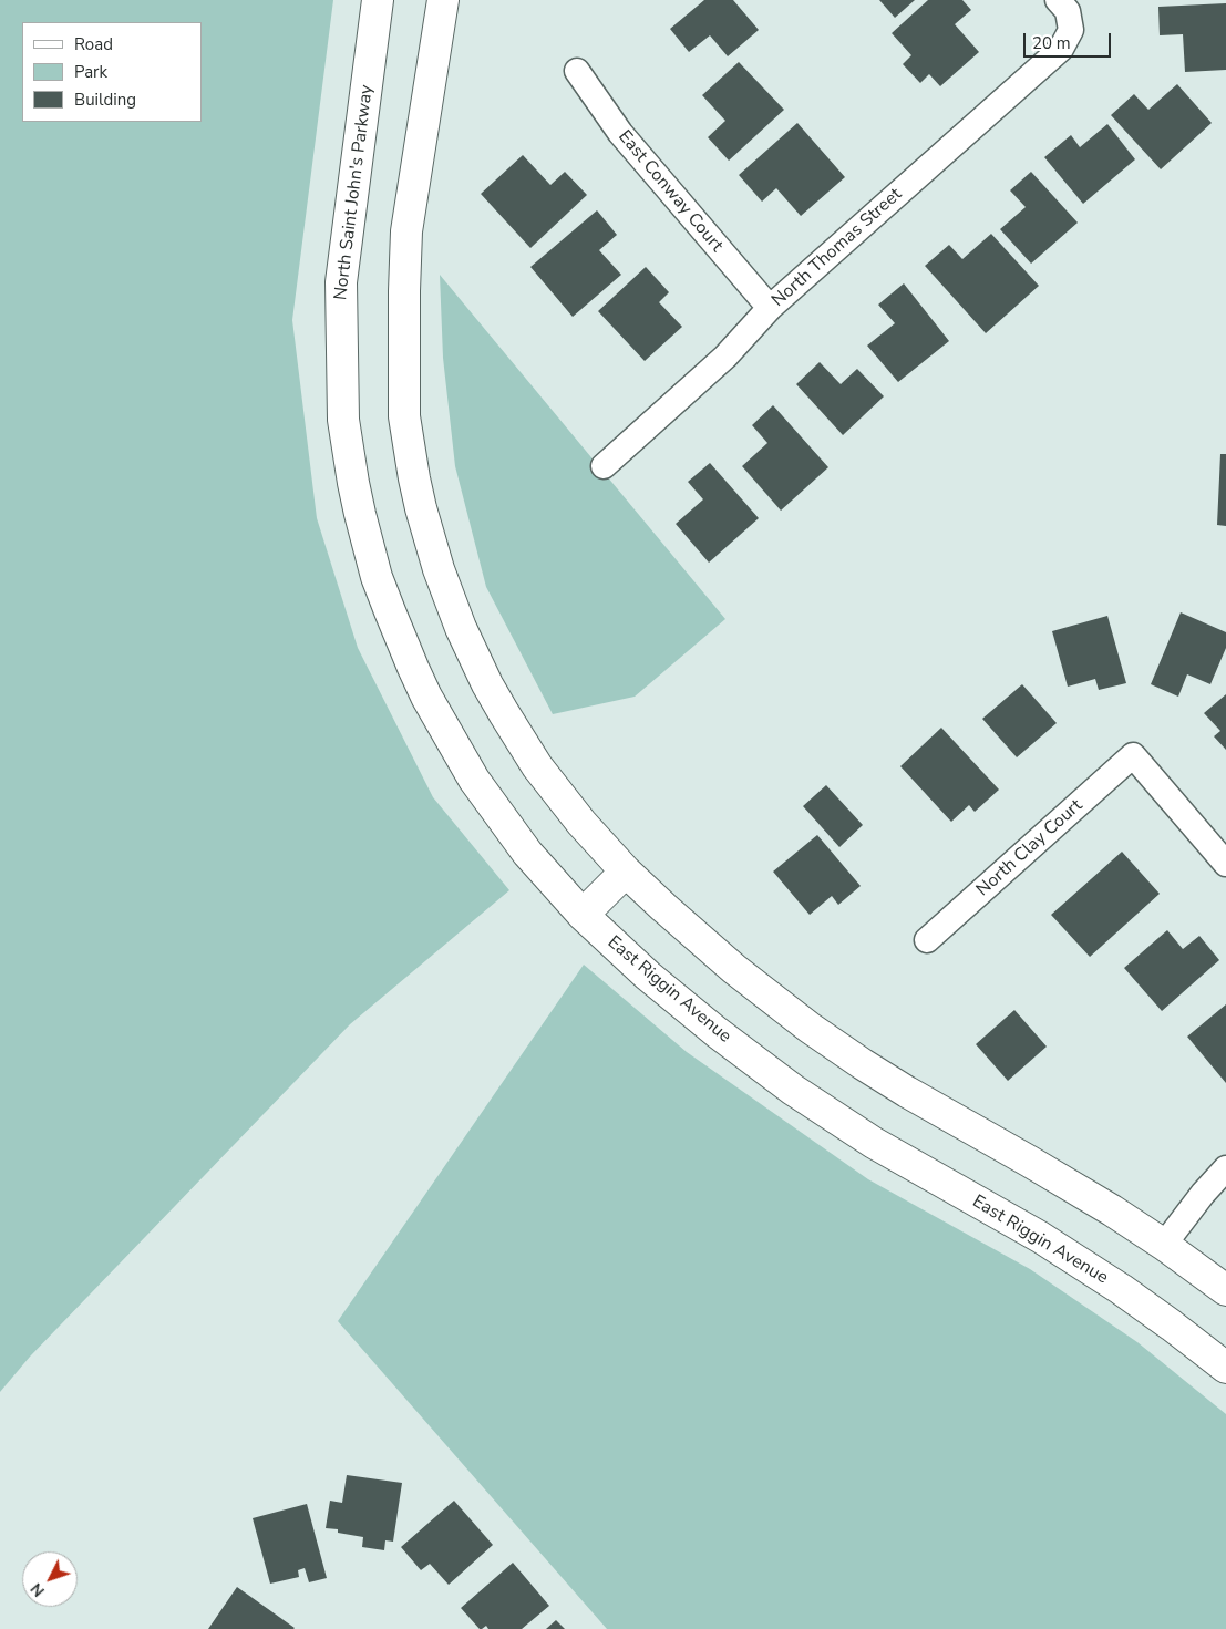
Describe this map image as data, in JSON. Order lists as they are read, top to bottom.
{
  "streets": {
    "main road": ["North Saint John's Parkway", "East Riggin Avenue"],
    "street": ["East Conway Court", "North Thomas Street", "North Clay Court"]
  },
  "crossings": [
    ["East Conway Court", "North Thomas Street"],
    ["North Saint John's Parkway", "East Riggin Avenue"]
  ],
  "legend": ["Road", "Park", "Building"],
  "scale_bar": "20 m",
  "north": "bottom left"
}
